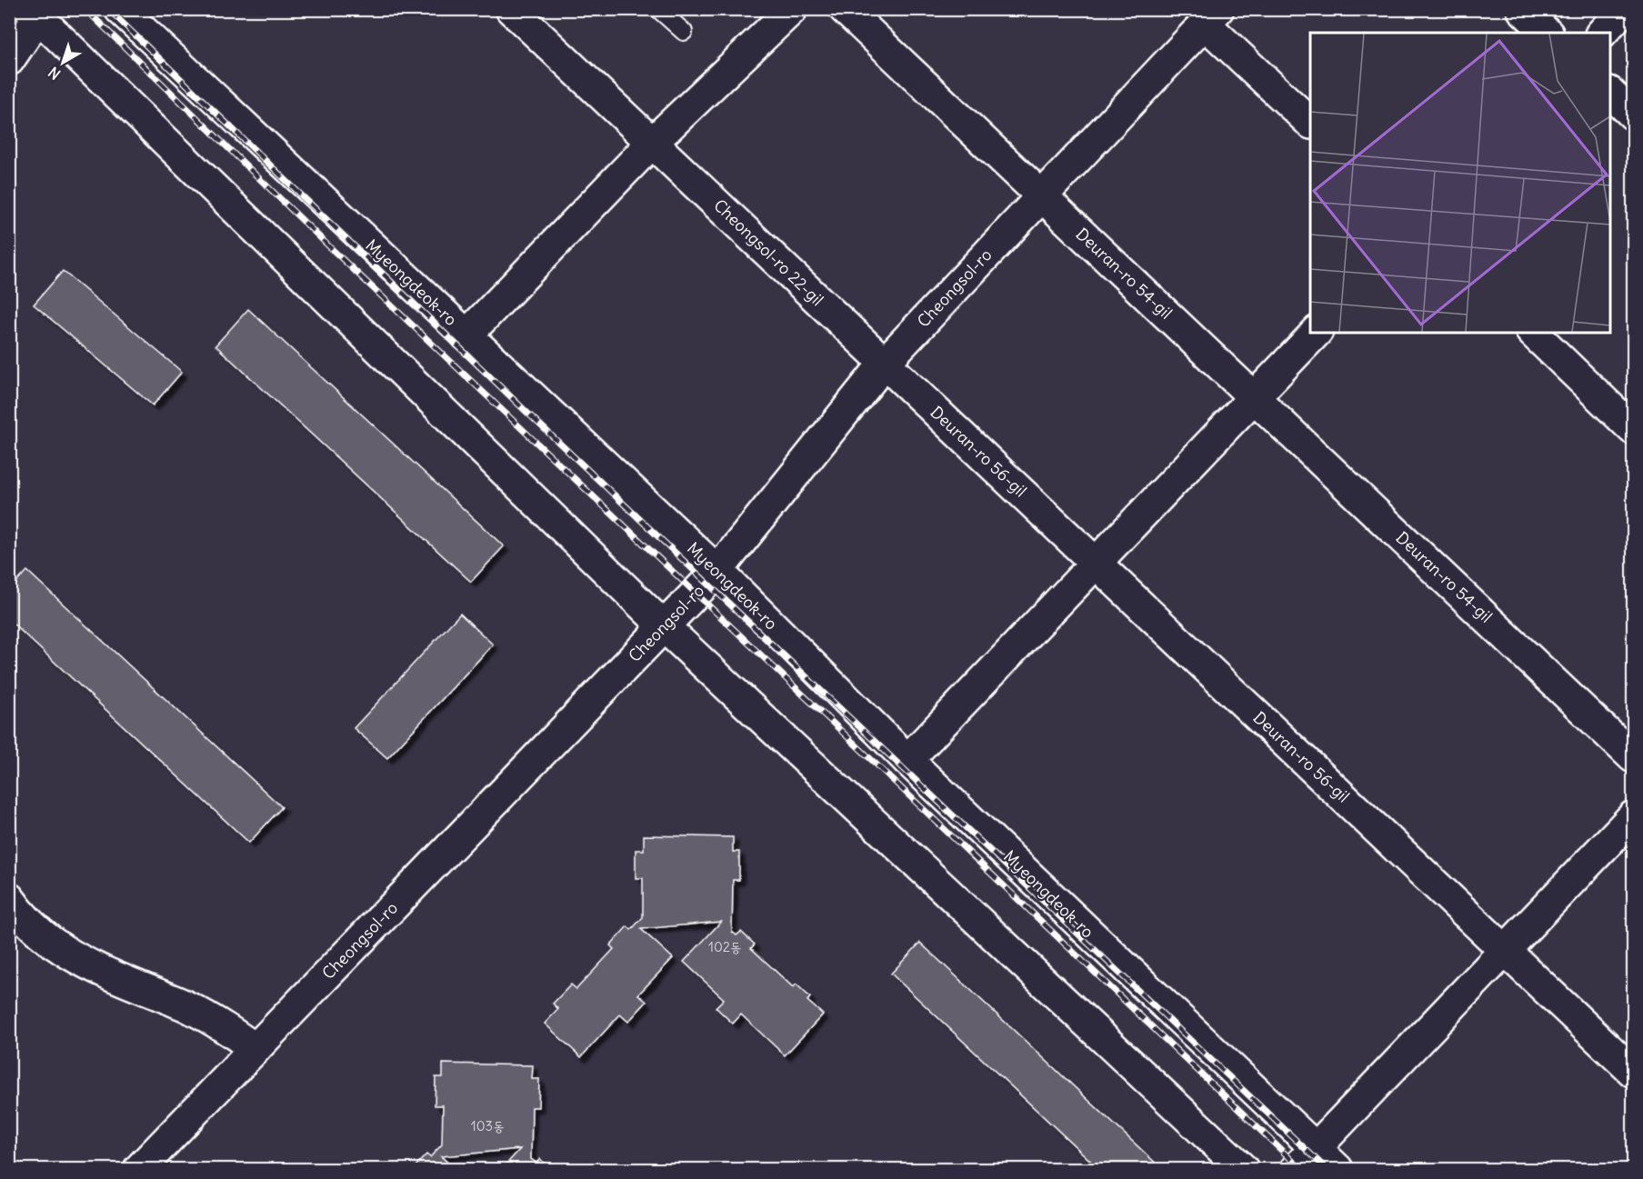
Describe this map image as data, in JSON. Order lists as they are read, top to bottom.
{
  "streets": {
    "street": [
      "Cheongsol-ro 22-gil",
      "Deuran-ro 54-gil",
      "Myeongdeok-ro",
      "Cheongsol-ro",
      "Deuran-ro 56-gil"
    ]
  },
  "crossings": [
    ["Cheongsol-ro 22-gil", "Cheongsol-ro"],
    ["Cheongsol-ro 22-gil", "Deuran-ro 56-gil"],
    ["Deuran-ro 54-gil", "Cheongsol-ro"],
    ["Myeongdeok-ro", "Cheongsol-ro"],
    ["Cheongsol-ro", "Deuran-ro 56-gil"]
  ],
  "house_numbers": ["102동", "103동"],
  "north": "bottom left"
}
